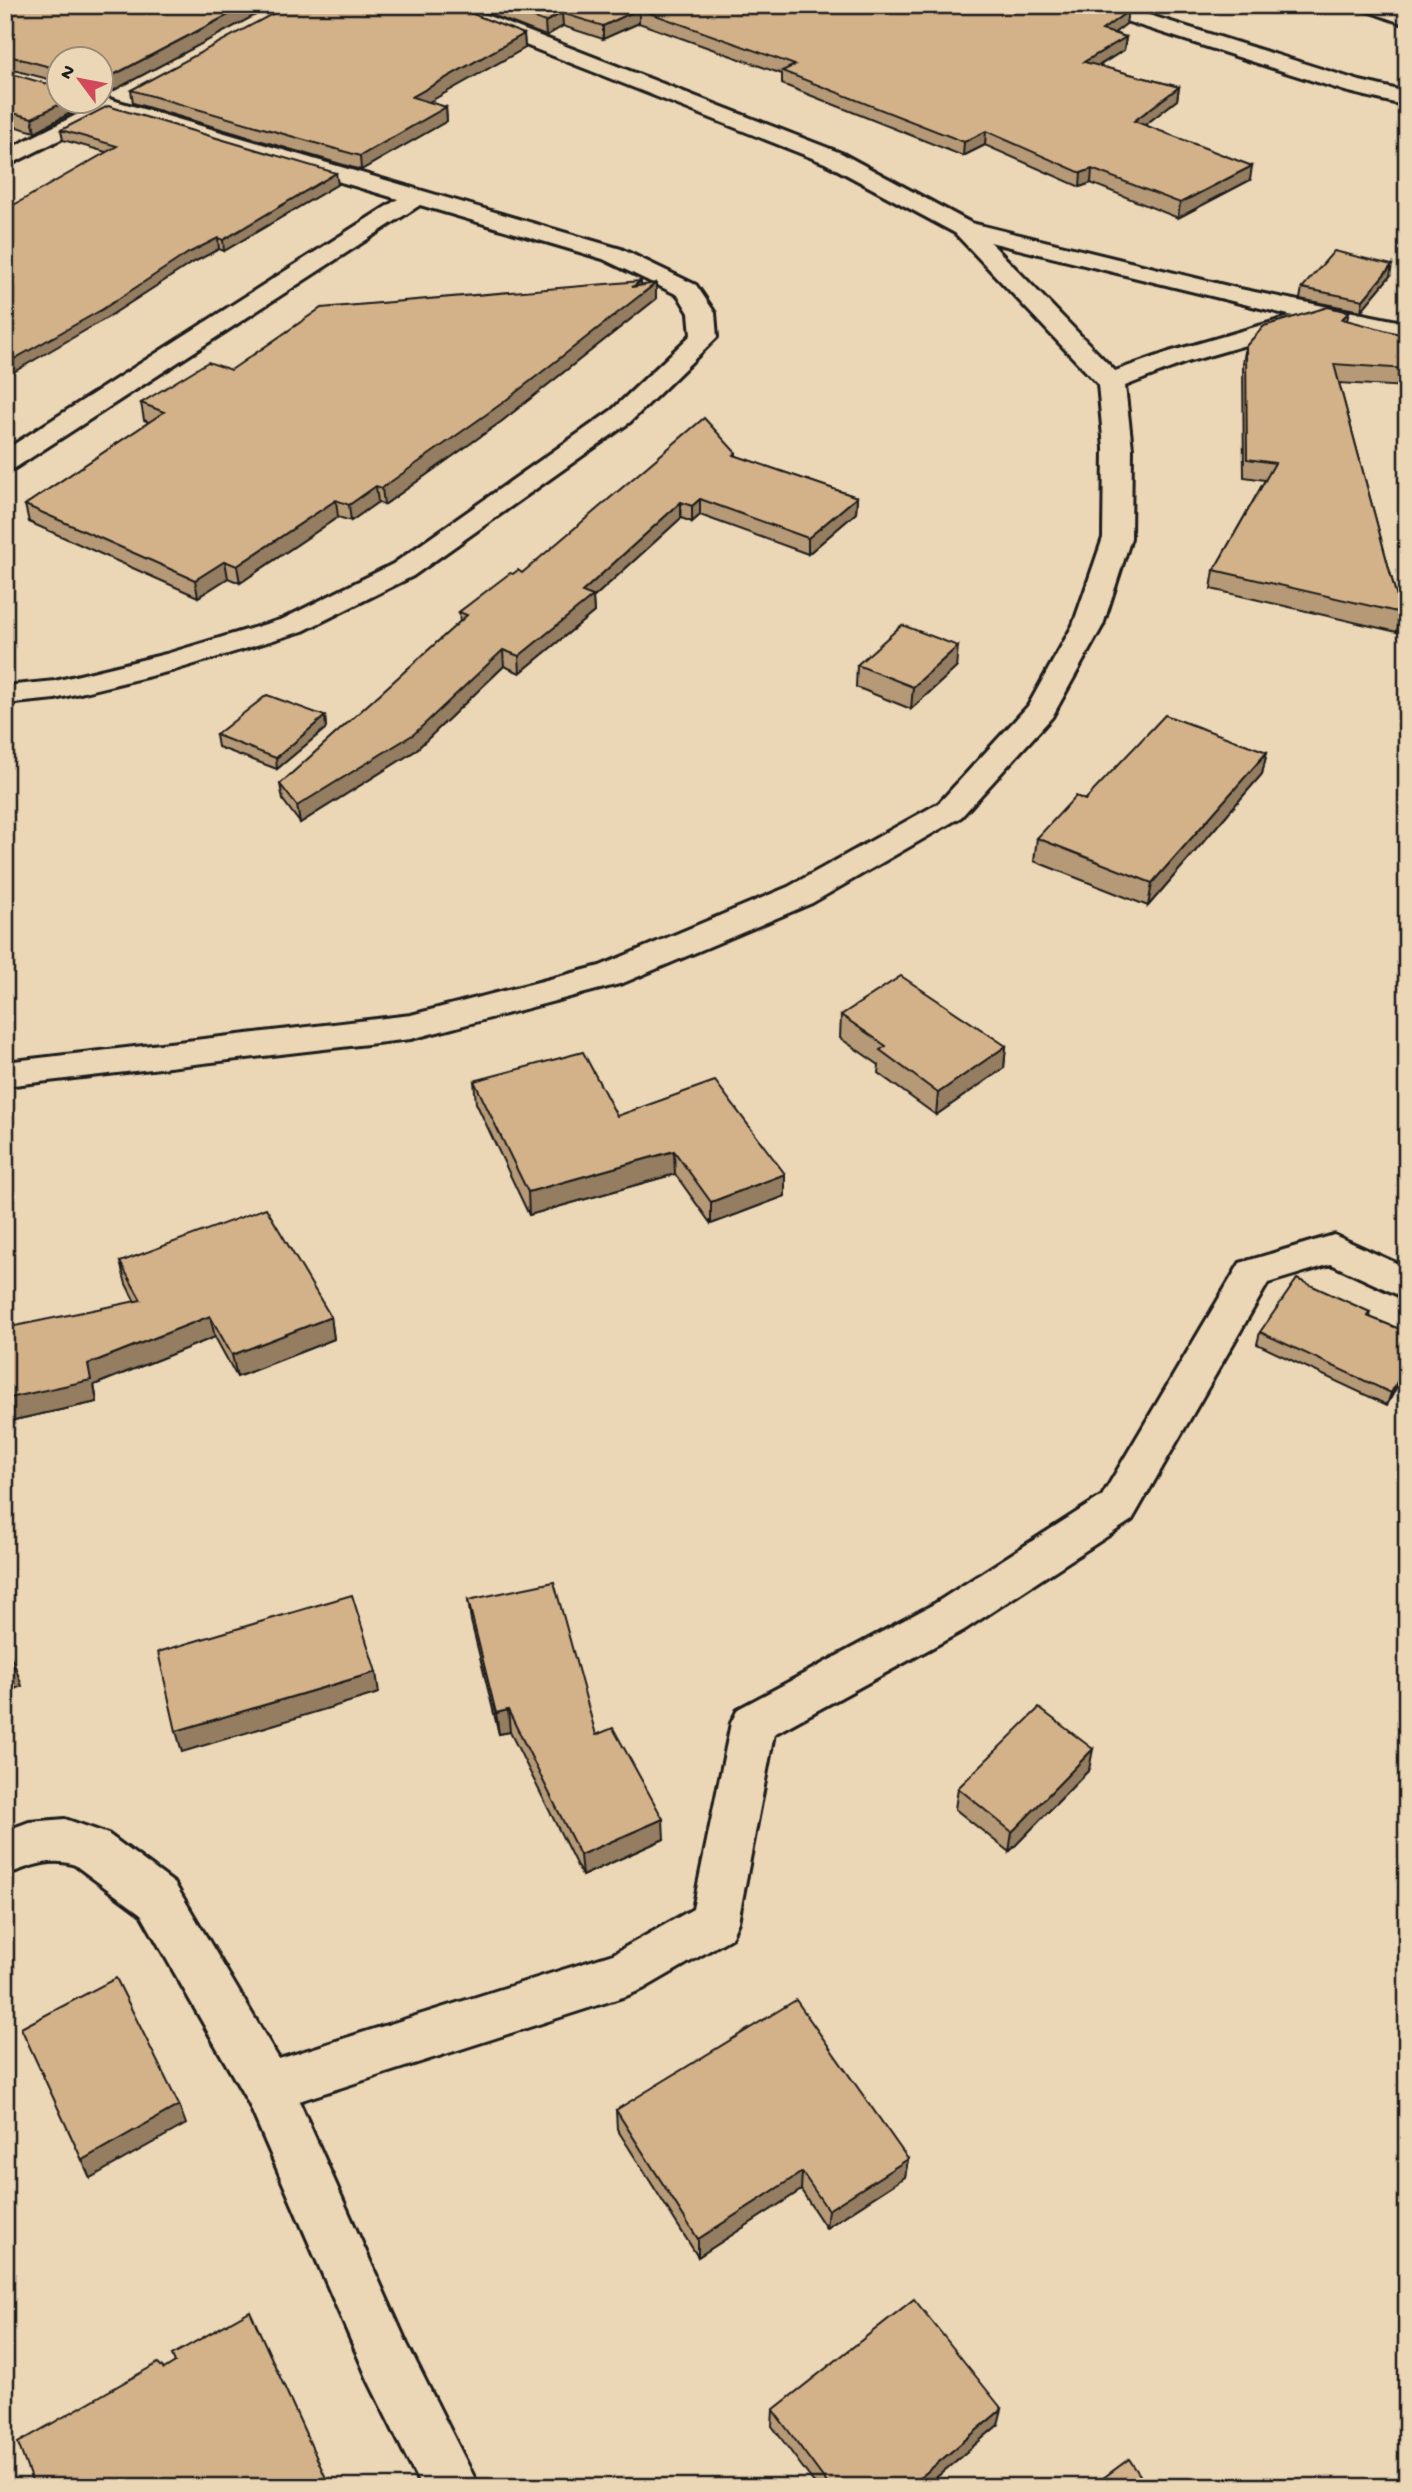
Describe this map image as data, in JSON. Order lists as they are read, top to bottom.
{
  "north": "top left"
}
